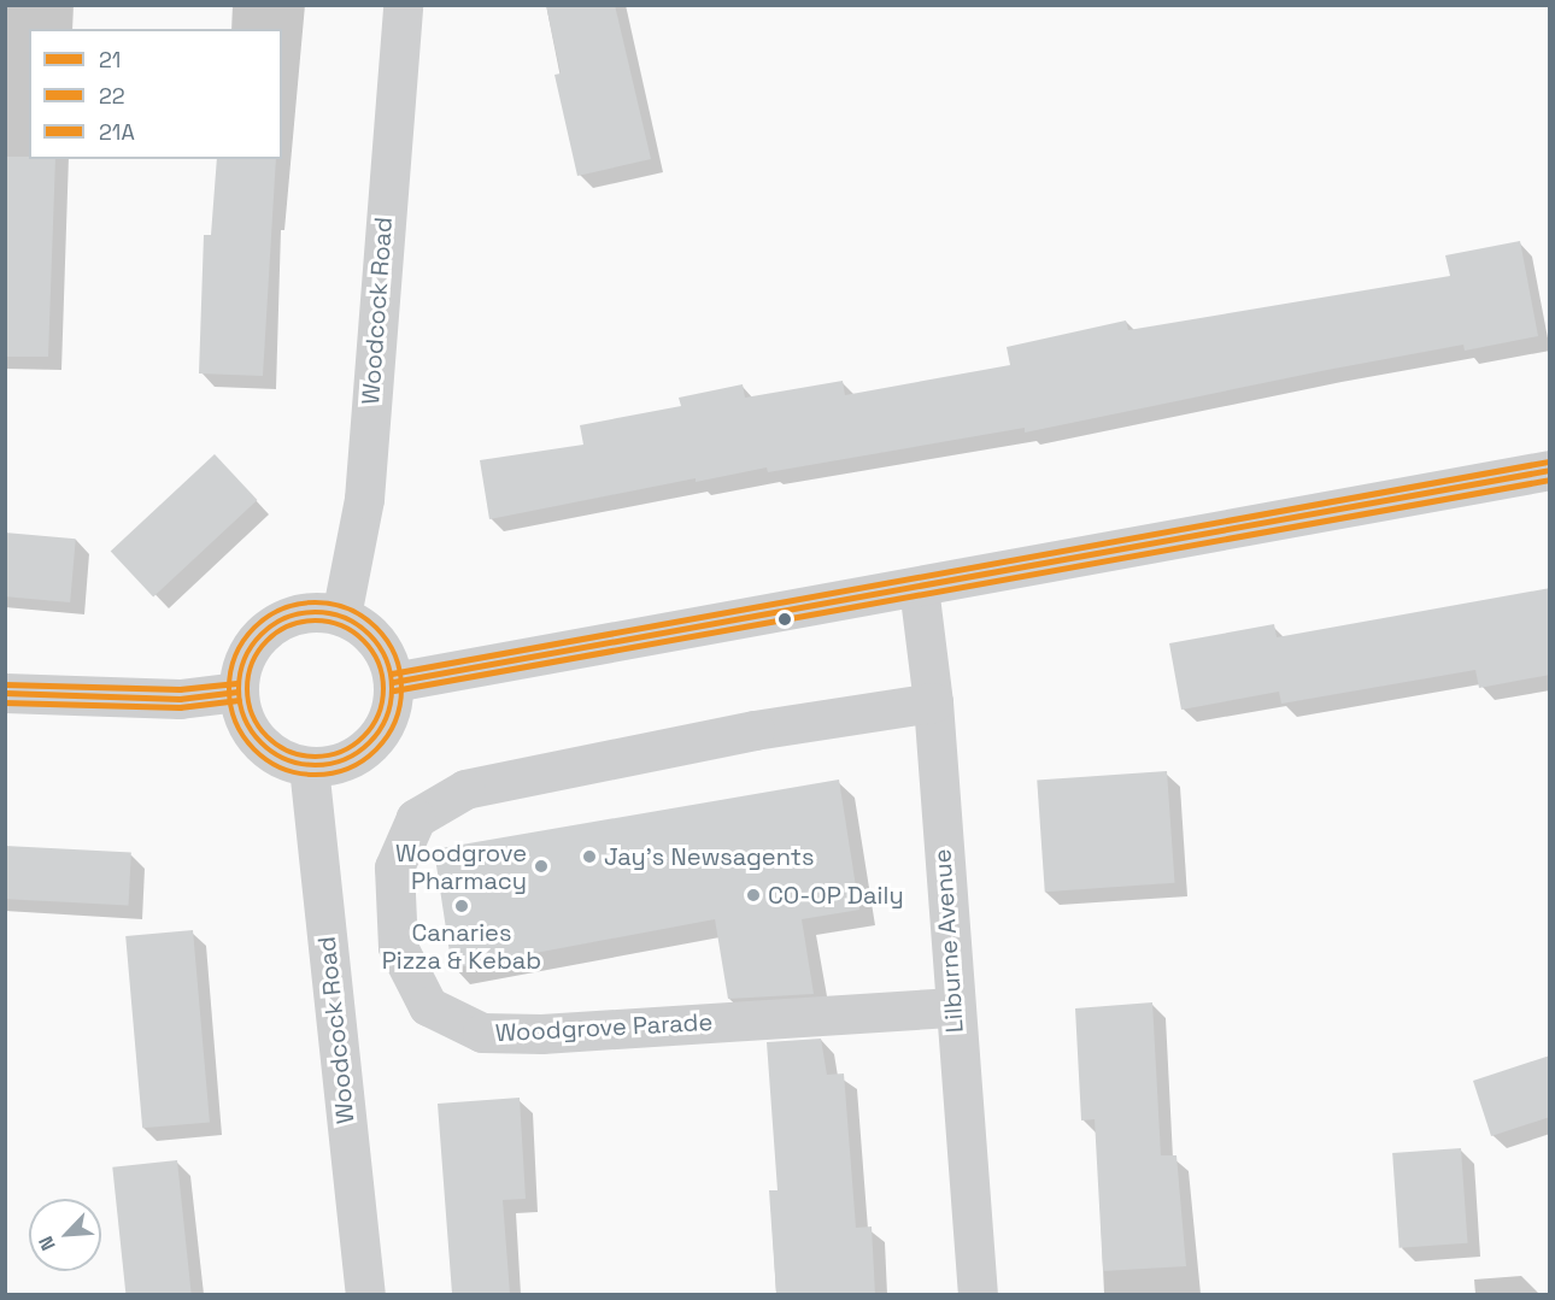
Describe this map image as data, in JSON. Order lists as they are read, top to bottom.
{
  "streets": {
    "street": ["Woodcock Road", "Lilburne Avenue", "Woodgrove Parade"]
  },
  "crossings": [
    ["Lilburne Avenue", "Woodgrove Parade"]
  ],
  "places": [
    "Jay's Newsagents",
    "Woodgrove Pharmacy",
    "CO-OP Daily",
    "Canaries Pizza & Kebab"
  ],
  "lines": ["transit line 21A", "transit line 21", "transit line 22"],
  "legend": ["21", "22", "21A"],
  "north": "bottom left"
}
